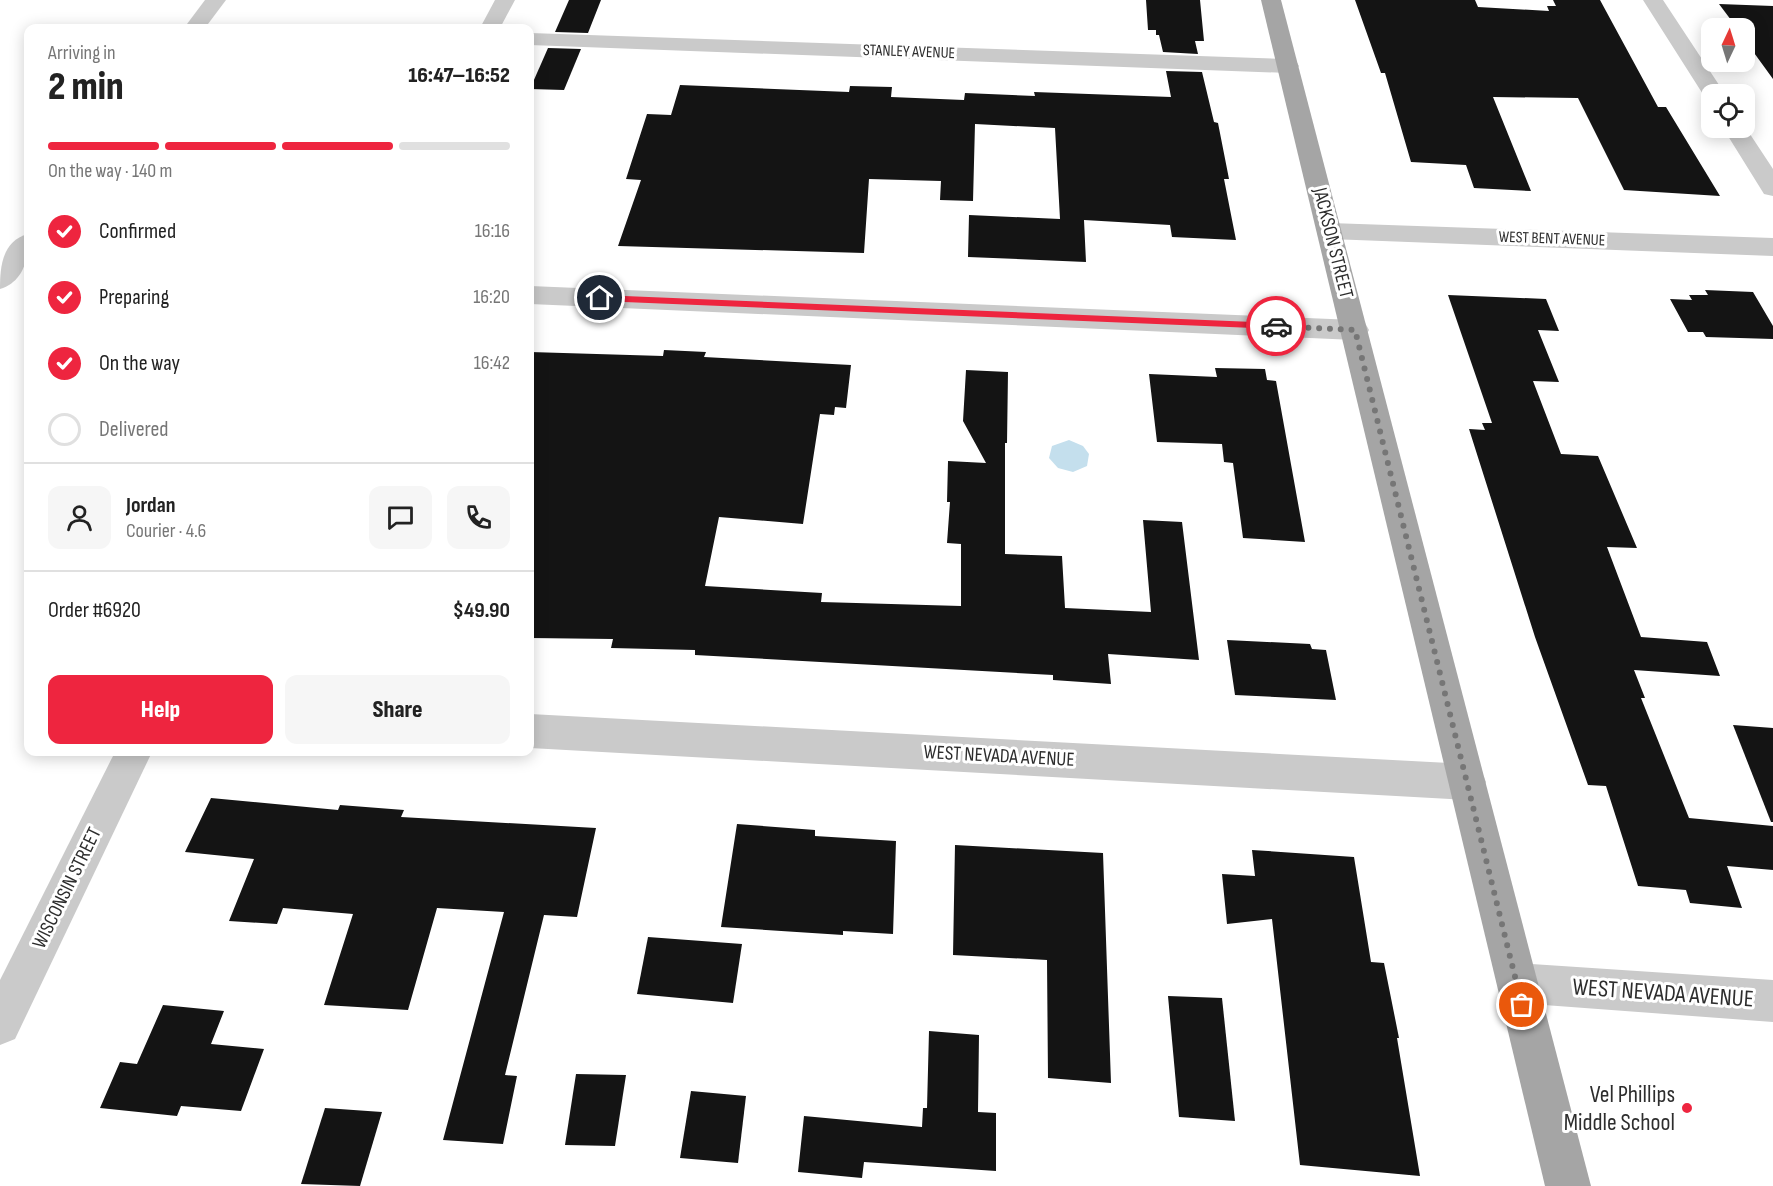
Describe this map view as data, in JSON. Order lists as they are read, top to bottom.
{
  "streets": {
    "main road": ["JACKSON STREET"],
    "street": [
      "STANLEY AVENUE",
      "WEST BENT AVENUE",
      "WEST NEVADA AVENUE",
      "WISCONSIN STREET"
    ]
  },
  "crossings": [
    ["STANLEY AVENUE", "JACKSON STREET"],
    ["WEST BENT AVENUE", "JACKSON STREET"],
    ["JACKSON STREET", "WEST NEVADA AVENUE"]
  ],
  "places": ["Vel Phillips Middle School"],
  "north": "top",
  "page": {
    "heading": ["2 min", "Arriving in", "16:47–16:52"],
    "panel": [
      "Jordan",
      "Courier · 4.6",
      "Order #6920",
      "$49.90"
    ],
    "bar": "On the way · 140 m",
    "list": [
      ["Confirmed", "16:16"],
      ["Preparing", "16:20"],
      ["On the way", "16:42"],
      "Delivered"
    ],
    "buttons": ["Help", "Share"]
  }
}
